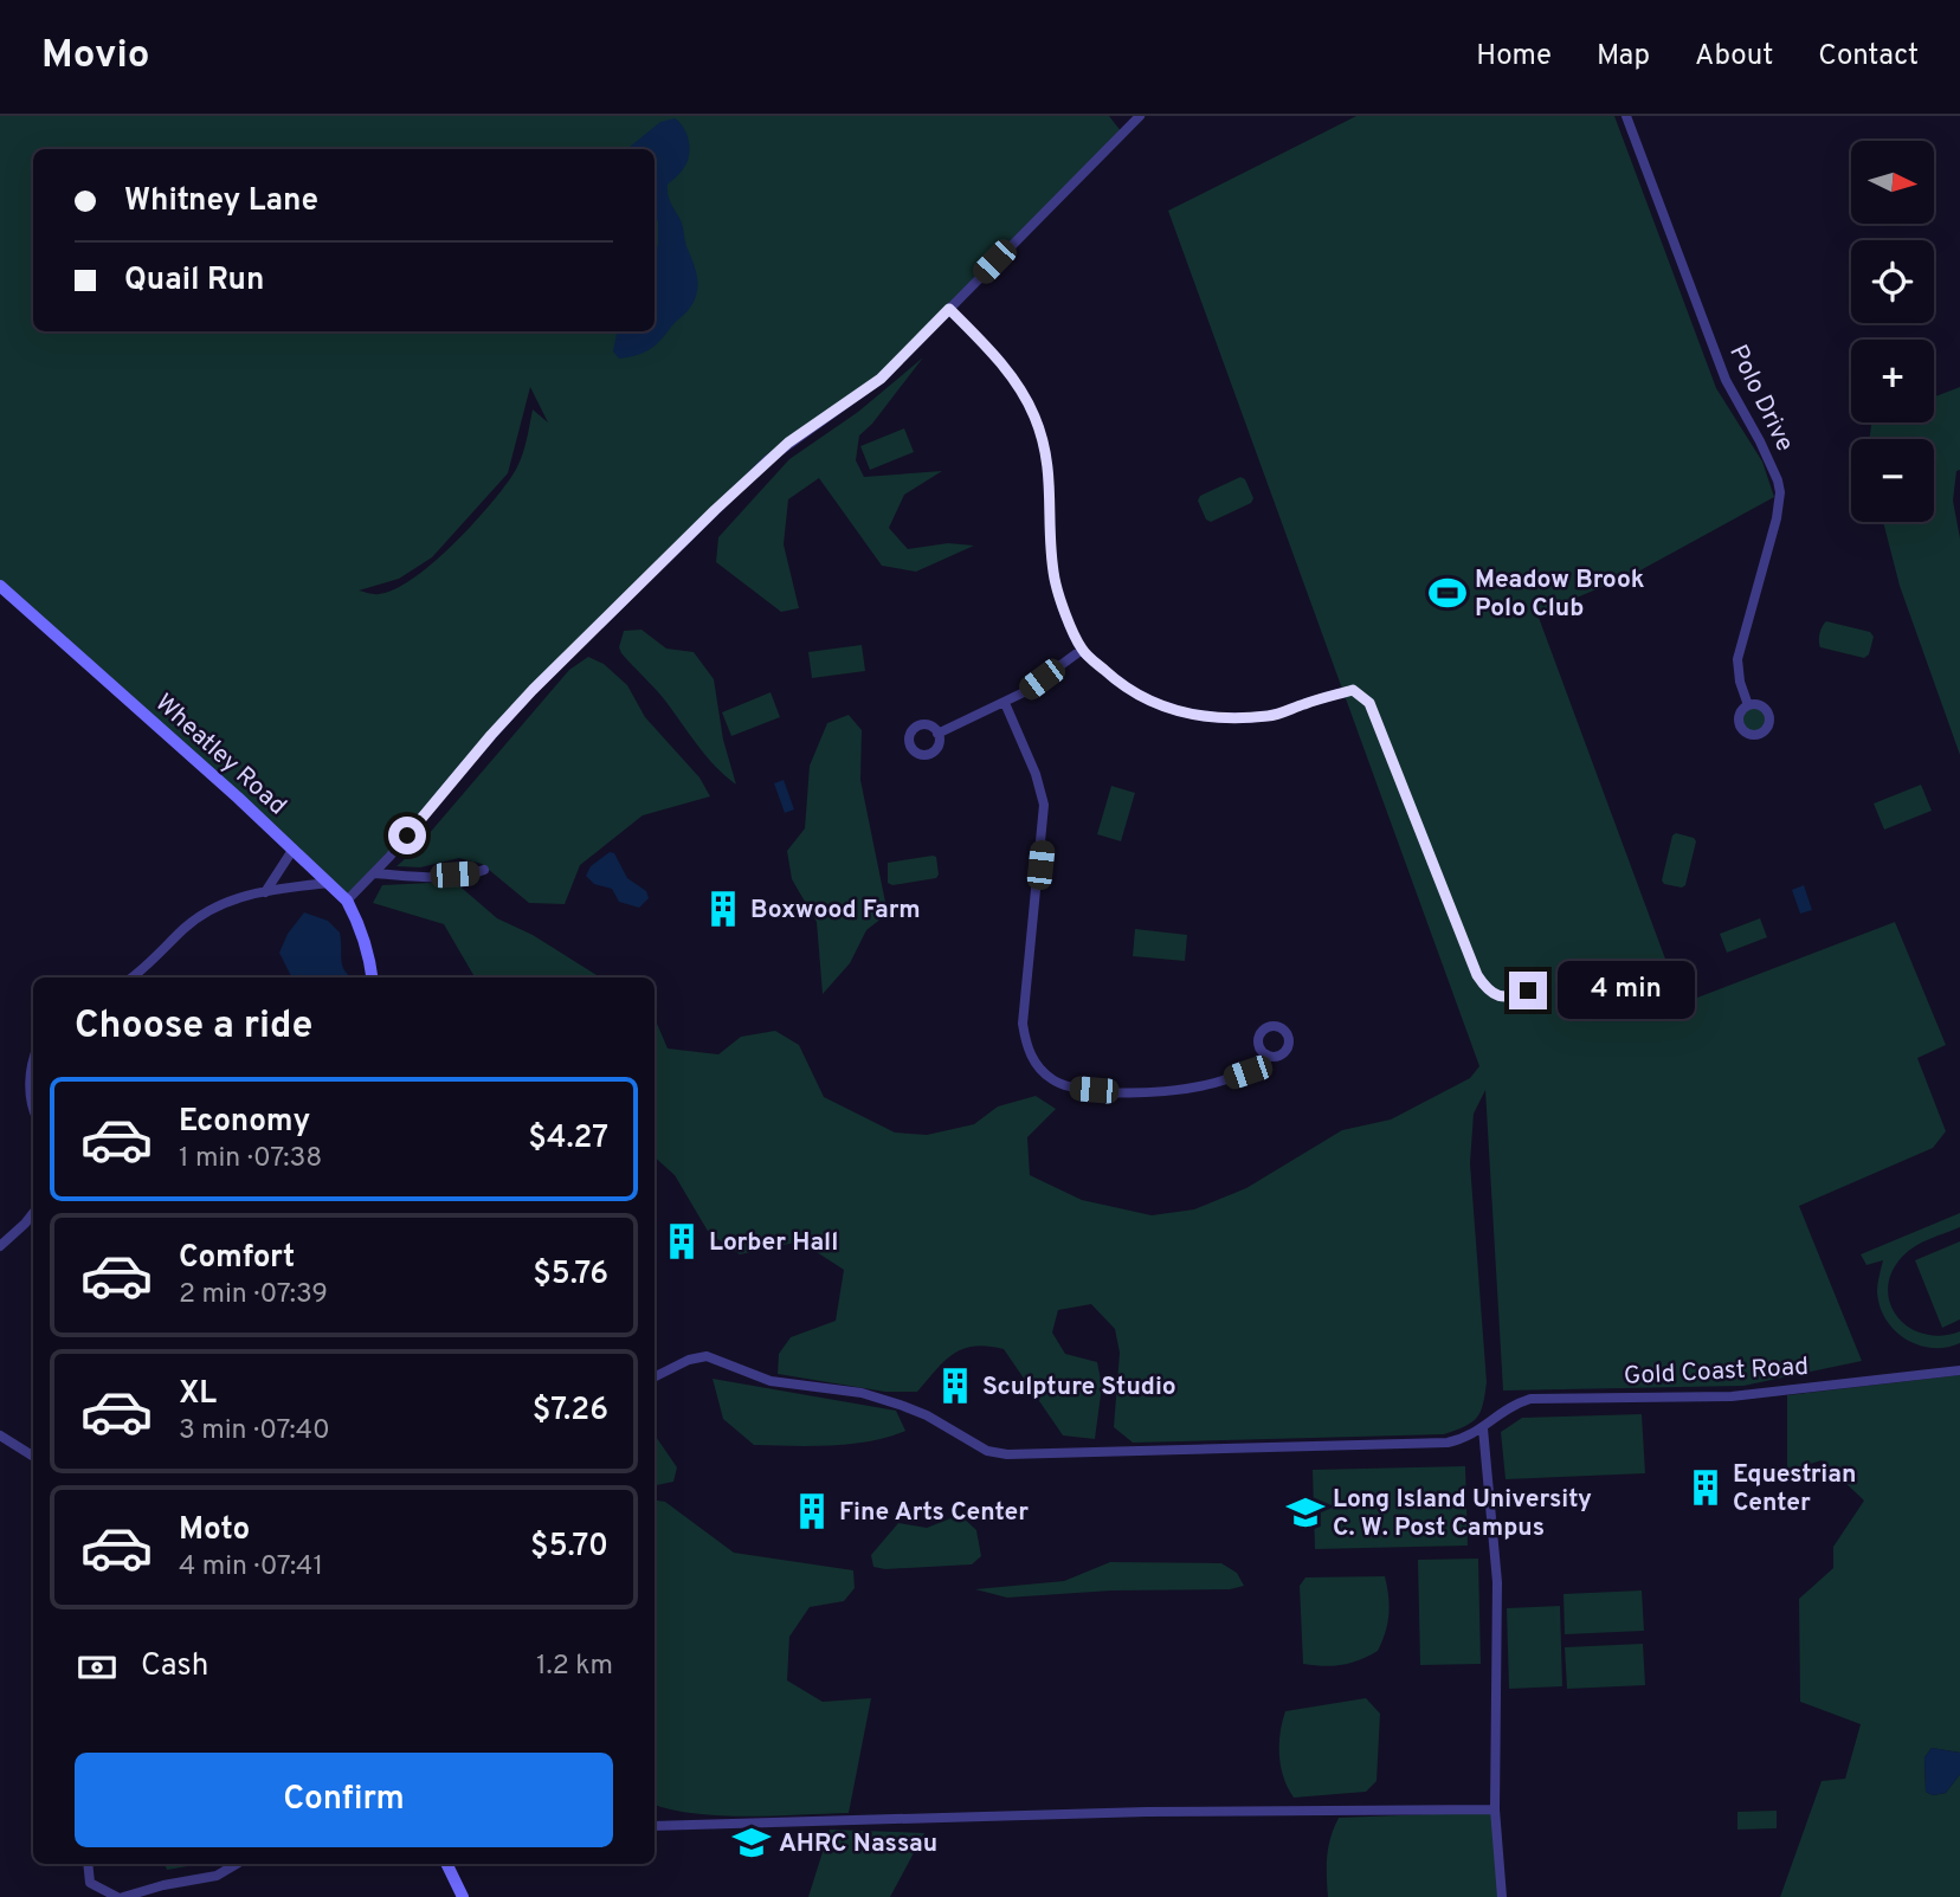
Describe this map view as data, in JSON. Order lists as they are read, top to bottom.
{
  "streets": {
    "main road": ["Wheatley Road"],
    "street": ["Polo Drive", "Gold Coast Road"]
  },
  "places": {
    "sports": ["Meadow Brook Polo Club"],
    "building": [
      "Boxwood Farm",
      "Lorber Hall",
      "Sculpture Studio",
      "Equestrian Center",
      "Fine Arts Center"
    ],
    "school or university": ["Long Island University C. W. Post Campus", "AHRC Nassau"]
  },
  "north": "right",
  "page": {
    "header": "Movio",
    "nav": [
      "Home",
      "Map",
      "About",
      "Contact"
    ],
    "map_buttons": ["+", "−"],
    "banner": ["Whitney Lane", "Quail Run"],
    "bubble": "4 min",
    "heading": "Choose a ride",
    "list": [
      {
        "name": "Economy",
        "note": "1 min · 07:38",
        "value": "$4.27"
      },
      {
        "name": "Comfort",
        "note": "2 min · 07:39",
        "value": "$5.76"
      },
      {
        "name": "XL",
        "note": "3 min · 07:40",
        "value": "$7.26"
      },
      {
        "name": "Moto",
        "note": "4 min · 07:41",
        "value": "$5.70"
      }
    ],
    "pay": ["Cash", "1.2 km"],
    "buttons": "Confirm"
  }
}
